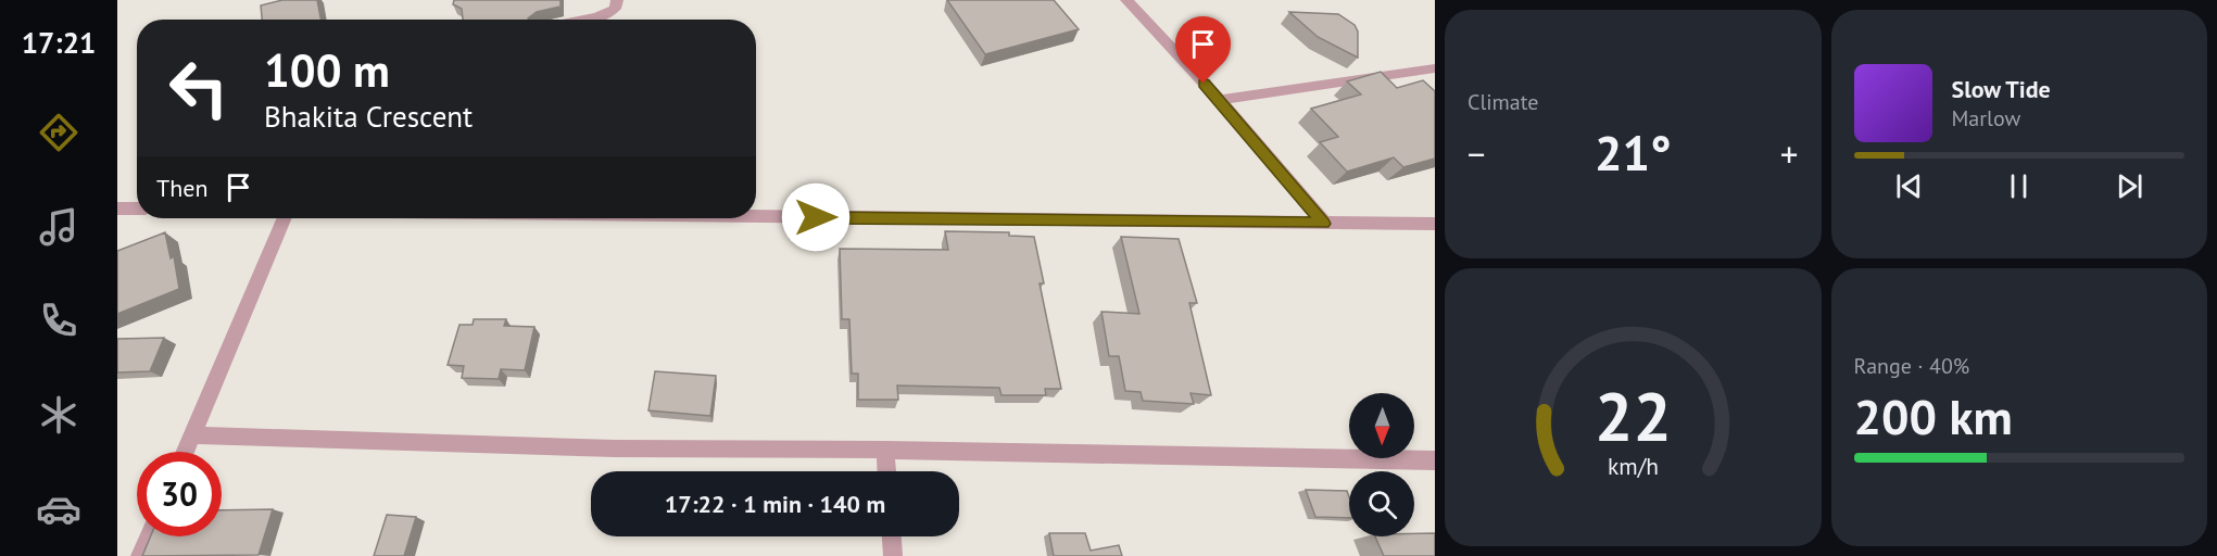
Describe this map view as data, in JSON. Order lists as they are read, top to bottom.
{
  "north": "bottom",
  "page": {
    "tabs": "17:21",
    "tile": [
      "Climate",
      ["Range · 40%", "200 km"]
    ],
    "turn": ["100 m", "Bhakita Crescent"],
    "song": ["Slow Tide", "Marlow"],
    "heat": ["−", "21°", "+"],
    "then": "Then",
    "limit": "30",
    "trip": "17:22 · 1 min · 140 m",
    "gauge": ["22", "km/h"]
  }
}
